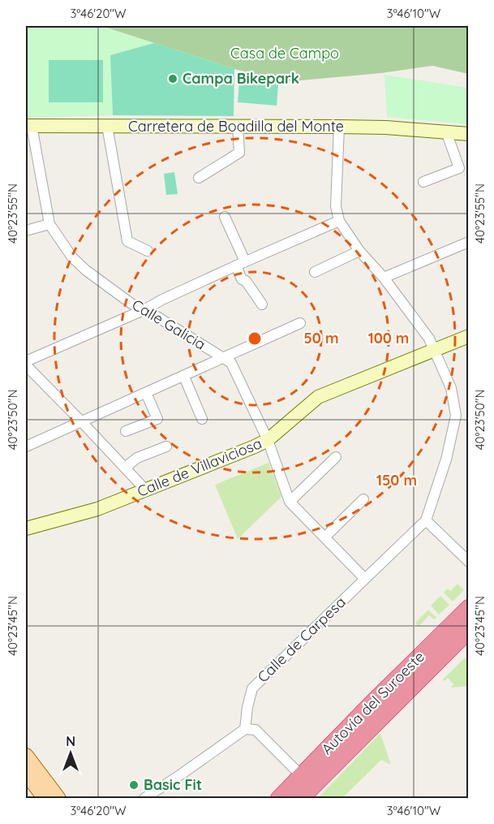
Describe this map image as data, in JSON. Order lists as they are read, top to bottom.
{
  "streets": {
    "highway": ["Autovía del Suroeste"],
    "street": [
      "Carretera de Boadilla del Monte",
      "Calle Galicia",
      "Calle de Villaviciosa",
      "Calle de Carpesa"
    ]
  },
  "crossings": [
    ["Carretera de Boadilla del Monte", "Calle Galicia"],
    ["Calle Galicia", "Calle de Villaviciosa"]
  ],
  "parks": ["Casa de Campo"],
  "places": ["Campa Bikepark", "Basic Fit"],
  "north": "top",
  "coordinates": [
    "3°46'20\"W",
    "3°46'10\"W",
    "40°23'55\"N",
    "40°23'50\"N",
    "40°23'45\"N"
  ],
  "rings": ["50 m", "100 m", "150 m"]
}
